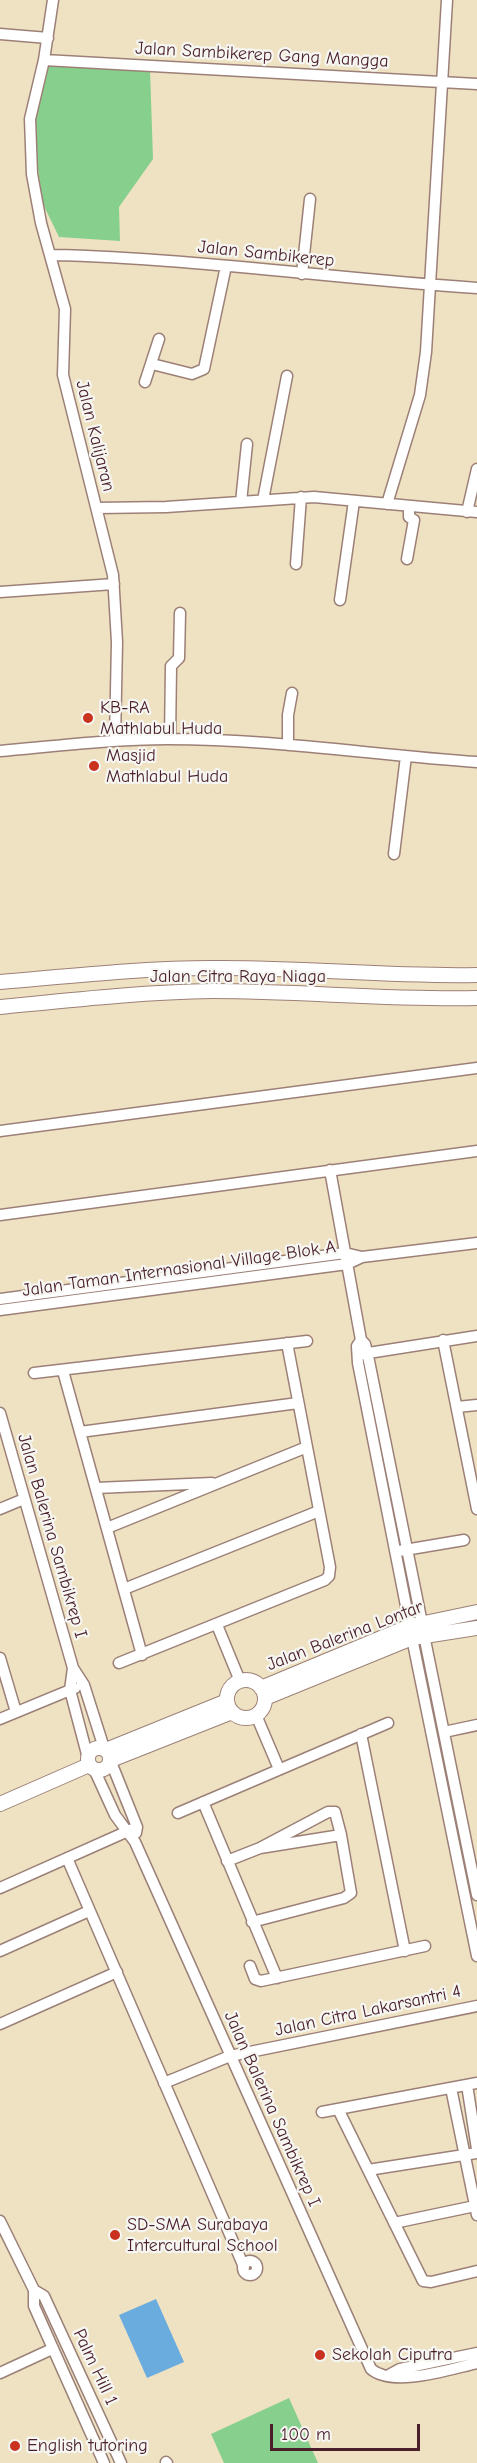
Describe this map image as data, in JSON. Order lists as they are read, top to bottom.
{
  "streets": {
    "street": [
      "Jalan Sambikerep Gang Mangga",
      "Jalan Sambikerep",
      "Jalan Kalijaran",
      "Jalan Citra Raya Niaga",
      "Jalan Taman Internasional Village Blok A",
      "Jalan Balerina Sambikrep I",
      "Jalan Balerina Lontar",
      "Jalan Citra Lakarsantri 4",
      "Palm Hill 1"
    ]
  },
  "crossings": [
    ["Jalan Sambikerep Gang Mangga", "Jalan Kalijaran"],
    ["Jalan Sambikerep", "Jalan Kalijaran"],
    ["Jalan Balerina Sambikrep I", "Jalan Citra Lakarsantri 4"]
  ],
  "places": [
    "KB-RA Mathlabul Huda",
    "Masjid Mathlabul Huda",
    "SD-SMA Surabaya Intercultural School",
    "Sekolah Ciputra",
    "English tutoring"
  ],
  "scale_bar": "100 m"
}
